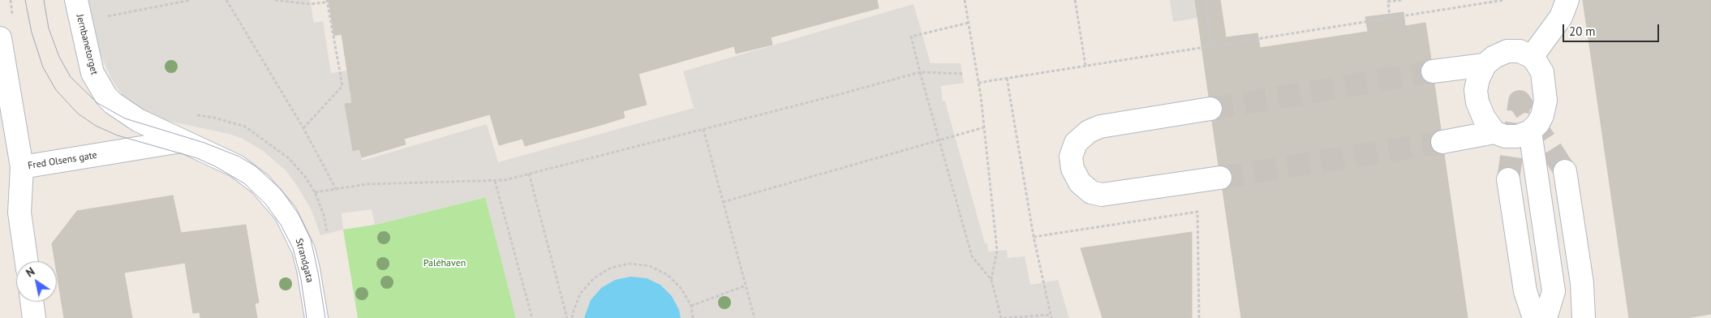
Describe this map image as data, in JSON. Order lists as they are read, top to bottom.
{
  "streets": {
    "street": ["Jernbanetorget", "Fred Olsens gate", "Strandgata"]
  },
  "crossings": [
    ["Jernbanetorget", "Fred Olsens gate"],
    ["Jernbanetorget", "Strandgata"],
    ["Fred Olsens gate", "Strandgata"]
  ],
  "parks": ["Paléhaven"],
  "scale_bar": "20 m",
  "north": "top left"
}
